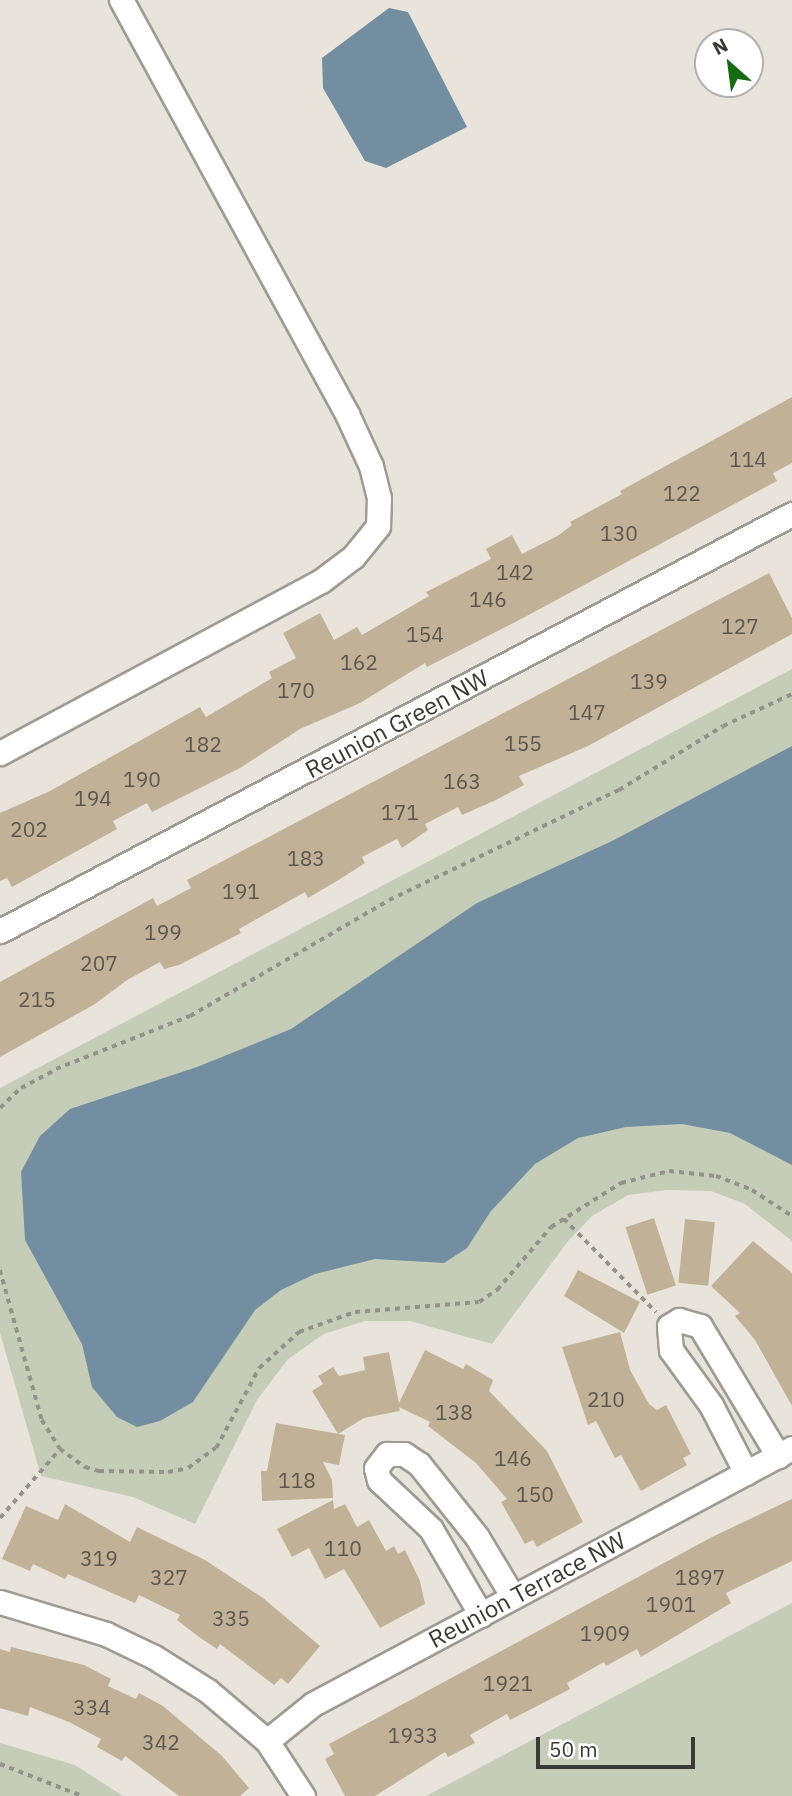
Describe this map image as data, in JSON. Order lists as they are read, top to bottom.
{
  "streets": {
    "street": ["Reunion Green NW", "Reunion Terrace NW"]
  },
  "house_numbers": [
    "114",
    "122",
    "130",
    "142",
    "146",
    "127",
    "154",
    "162",
    "139",
    "170",
    "147",
    "155",
    "182",
    "190",
    "163",
    "194",
    "171",
    "202",
    "183",
    "191",
    "199",
    "207",
    "215",
    "210",
    "138",
    "146",
    "118",
    "150",
    "110",
    "319",
    "327",
    "1897",
    "1901",
    "335",
    "1909",
    "1921",
    "334",
    "1933",
    "342"
  ],
  "scale_bar": "50 m",
  "north": "top left"
}
